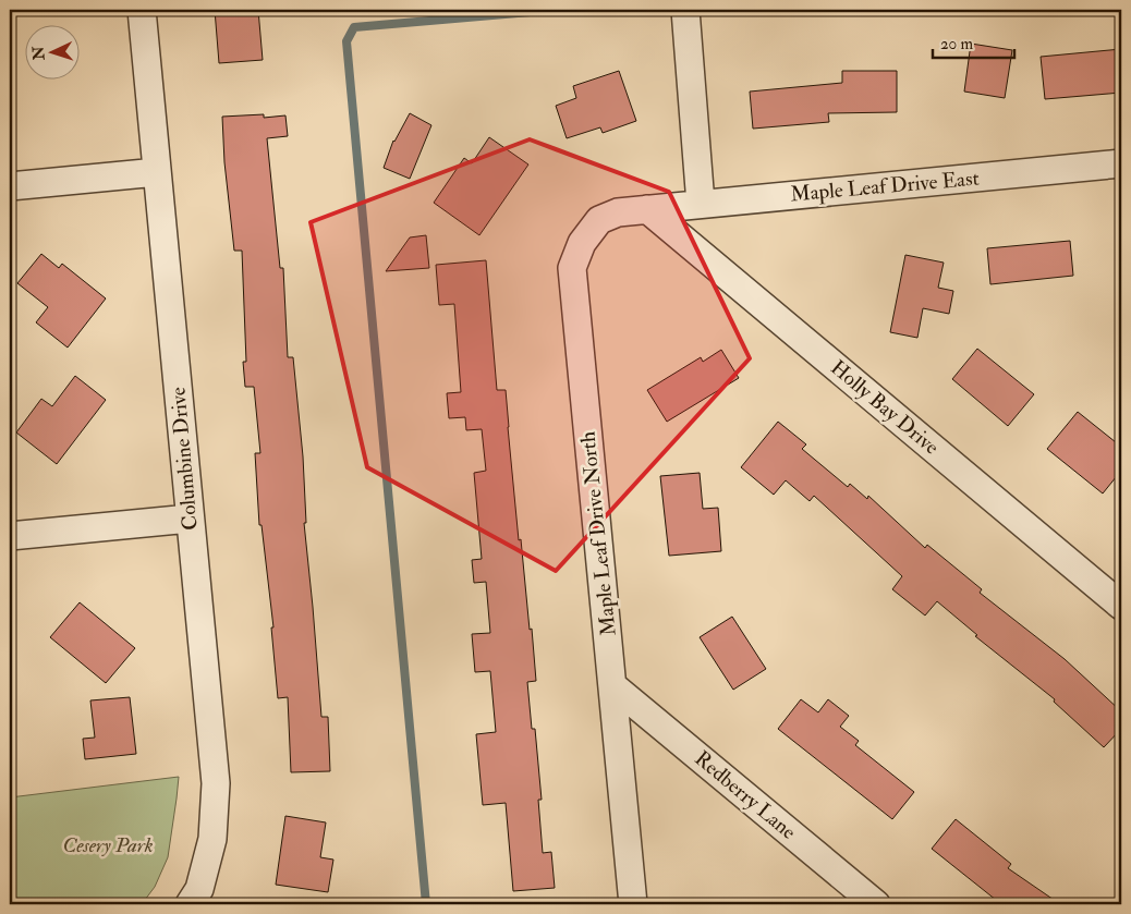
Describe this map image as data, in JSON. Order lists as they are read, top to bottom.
{
  "streets": {
    "street": [
      "Maple Leaf Drive East",
      "Holly Bay Drive",
      "Columbine Drive",
      "Maple Leaf Drive North",
      "Redberry Lane"
    ]
  },
  "crossings": [
    ["Maple Leaf Drive East", "Holly Bay Drive"],
    ["Maple Leaf Drive East", "Maple Leaf Drive North"],
    ["Holly Bay Drive", "Maple Leaf Drive North"],
    ["Maple Leaf Drive North", "Redberry Lane"]
  ],
  "parks": ["Cesery Park"],
  "scale_bar": "20 m",
  "north": "left"
}
